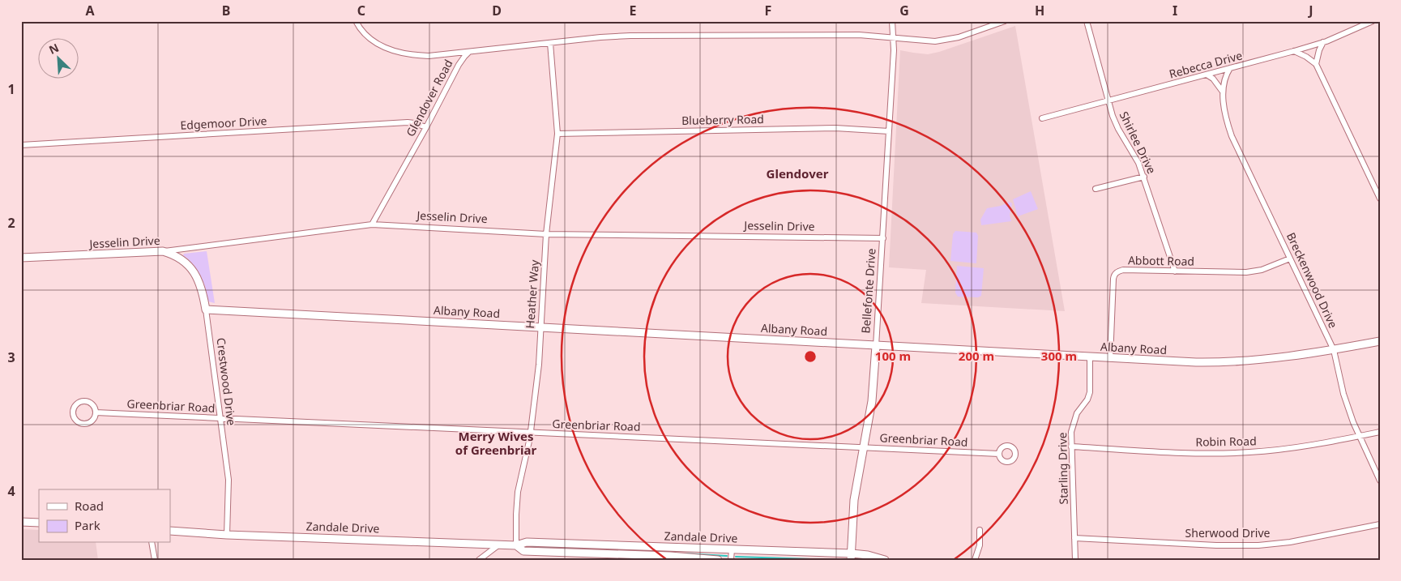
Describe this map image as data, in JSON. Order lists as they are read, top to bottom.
{
  "streets": {
    "street": [
      "Rebecca Drive",
      "Glendover Road",
      "Blueberry Road",
      "Edgemoor Drive",
      "Shirlee Drive",
      "Jesselin Drive",
      "Abbott Road",
      "Breckenwood Drive",
      "Bellefonte Drive",
      "Heather Way",
      "Albany Road",
      "Crestwood Drive",
      "Greenbriar Road",
      "Robin Road",
      "Starling Drive",
      "Zandale Drive",
      "Sherwood Drive"
    ]
  },
  "crossings": [
    ["Rebecca Drive", "Shirlee Drive"],
    ["Rebecca Drive", "Breckenwood Drive"],
    ["Glendover Road", "Edgemoor Drive"],
    ["Glendover Road", "Jesselin Drive"],
    ["Blueberry Road", "Bellefonte Drive"],
    ["Blueberry Road", "Heather Way"],
    ["Shirlee Drive", "Abbott Road"],
    ["Jesselin Drive", "Bellefonte Drive"],
    ["Jesselin Drive", "Heather Way"],
    ["Jesselin Drive", "Crestwood Drive"],
    ["Abbott Road", "Breckenwood Drive"],
    ["Abbott Road", "Albany Road"],
    ["Breckenwood Drive", "Albany Road"],
    ["Breckenwood Drive", "Robin Road"],
    ["Bellefonte Drive", "Albany Road"],
    ["Bellefonte Drive", "Greenbriar Road"],
    ["Bellefonte Drive", "Zandale Drive"],
    ["Heather Way", "Albany Road"],
    ["Heather Way", "Greenbriar Road"],
    ["Heather Way", "Zandale Drive"],
    ["Albany Road", "Crestwood Drive"],
    ["Albany Road", "Starling Drive"],
    ["Crestwood Drive", "Greenbriar Road"],
    ["Crestwood Drive", "Zandale Drive"],
    ["Robin Road", "Starling Drive"],
    ["Starling Drive", "Sherwood Drive"]
  ],
  "districts": ["Glendover", "Merry Wives of Greenbriar"],
  "legend": ["Road", "Park"],
  "north": "top left",
  "grid": {
    "columns": [
      "A",
      "B",
      "C",
      "D",
      "E",
      "F",
      "G",
      "H",
      "I",
      "J"
    ],
    "rows": [
      "1",
      "2",
      "3",
      "4"
    ]
  },
  "rings": ["100 m", "200 m", "300 m"]
}
